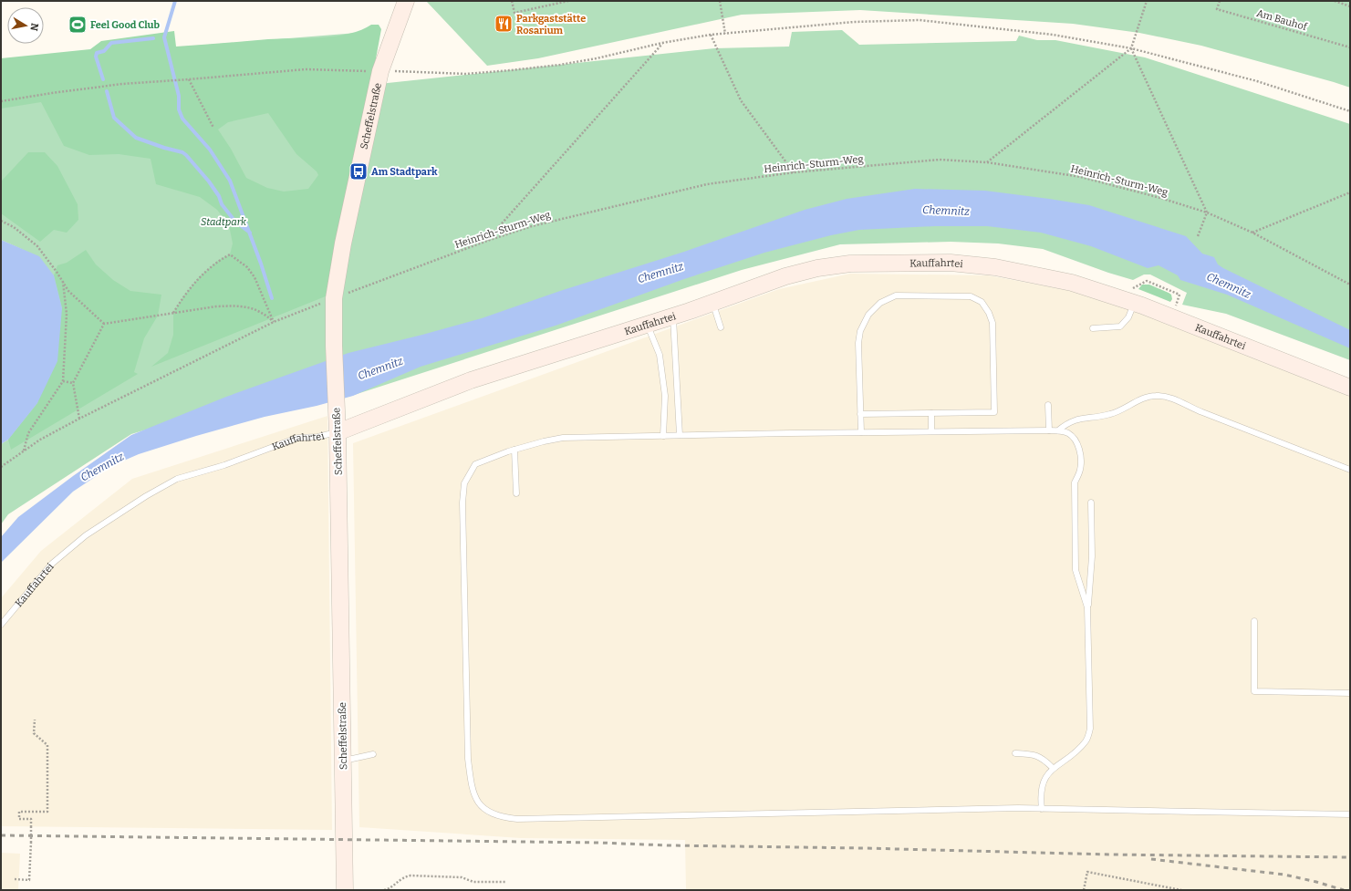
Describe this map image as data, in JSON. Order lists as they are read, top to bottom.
{
  "streets": {
    "street": ["Scheffelstraße", "Kauffahrtei"],
    "path": ["Am Bauhof", "Heinrich-Sturm-Weg"]
  },
  "crossings": [
    ["Scheffelstraße", "Heinrich-Sturm-Weg"],
    ["Scheffelstraße", "Kauffahrtei"]
  ],
  "water": ["Chemnitz"],
  "parks": ["Stadtpark"],
  "places": {
    "restaurant": ["Parkgaststätte Rosarium"],
    "sports": ["Feel Good Club"],
    "bus stop": ["Am Stadtpark"]
  },
  "north": "right"
}
